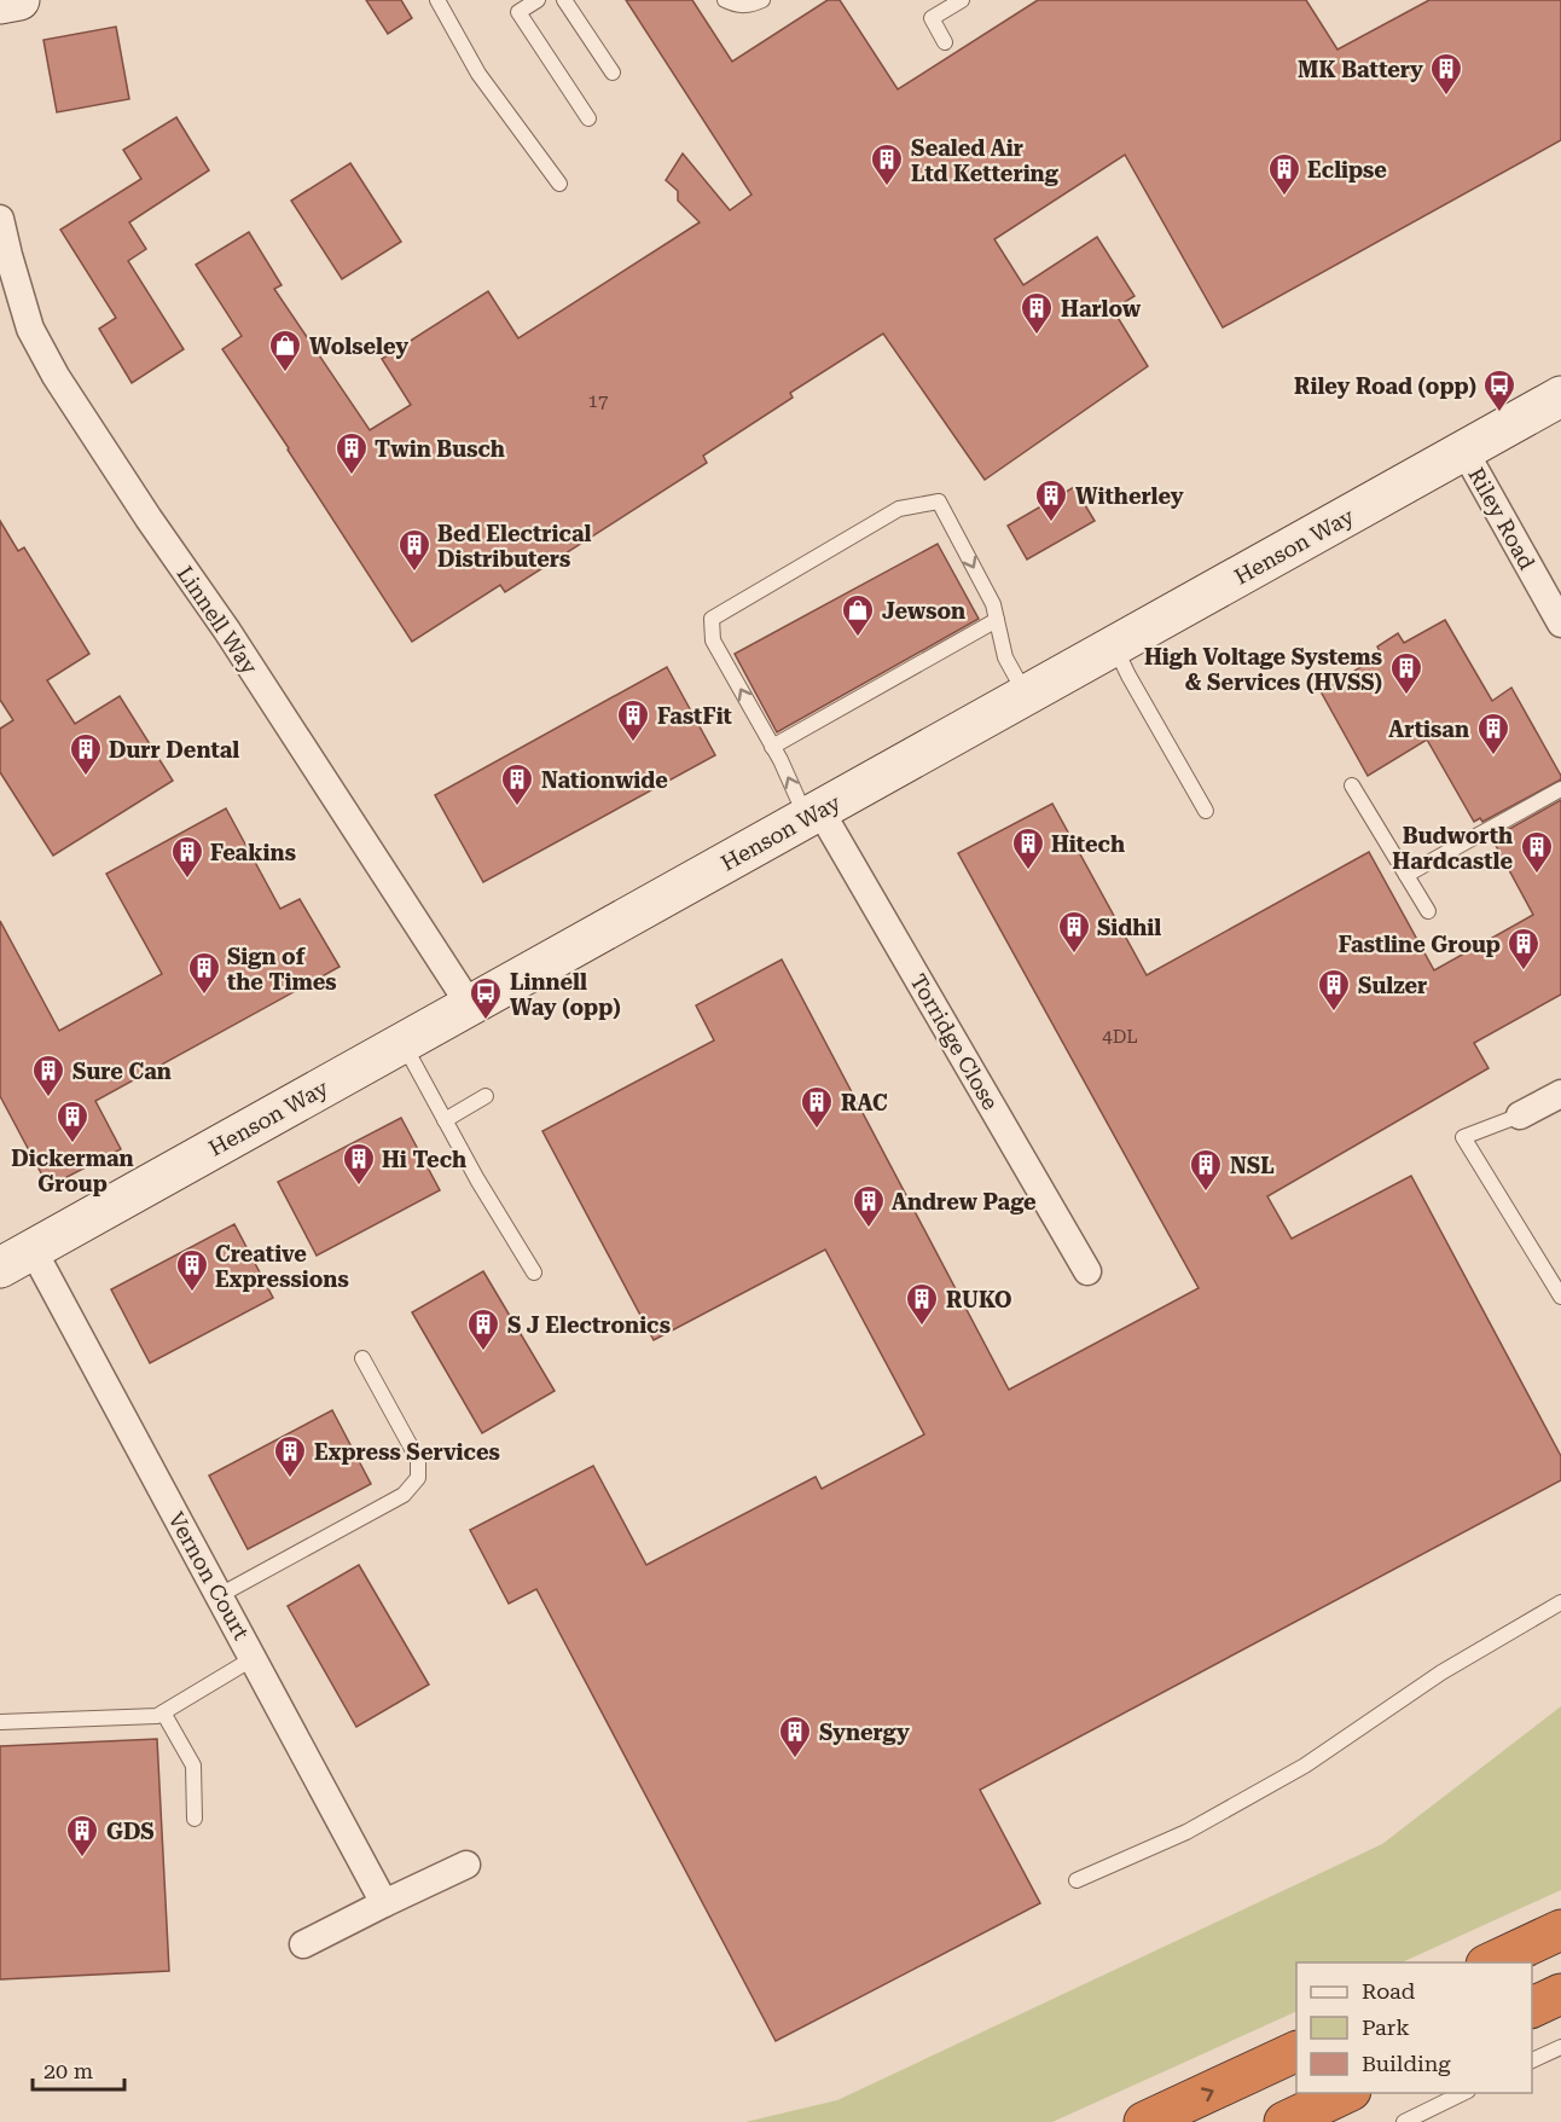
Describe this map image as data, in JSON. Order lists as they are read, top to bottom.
{
  "streets": {
    "street": [
      "Riley Road",
      "Henson Way",
      "Linnell Way",
      "Torridge Close",
      "Vernon Court"
    ]
  },
  "crossings": [
    ["Riley Road", "Henson Way"],
    ["Henson Way", "Linnell Way"],
    ["Henson Way", "Torridge Close"],
    ["Henson Way", "Vernon Court"]
  ],
  "places": {
    "building": [
      "MK Battery",
      "Sealed Air Ltd Kettering",
      "Eclipse",
      "Harlow",
      "Twin Busch",
      "Witherley",
      "Bed Electrical Distributers",
      "High Voltage Systems & Services (HVSS)",
      "FastFit",
      "Artisan",
      "Durr Dental",
      "Nationwide",
      "Hitech",
      "Budworth Hardcastle",
      "Feakins",
      "Sidhil",
      "Fastline Group",
      "Sign of the Times",
      "Sulzer",
      "Sure Can",
      "RAC",
      "Dickerman Group",
      "Hi Tech",
      "NSL",
      "Andrew Page",
      "Creative Expressions",
      "RUKO",
      "S J Electronics",
      "Express Services",
      "Synergy",
      "GDS"
    ],
    "shop": ["Wolseley", "Jewson"],
    "bus stop": ["Riley Road (opp)", "Linnell Way (opp)"]
  },
  "house_numbers": ["17", "4DL"],
  "legend": ["Road", "Park", "Building"],
  "scale_bar": "20 m"
}
